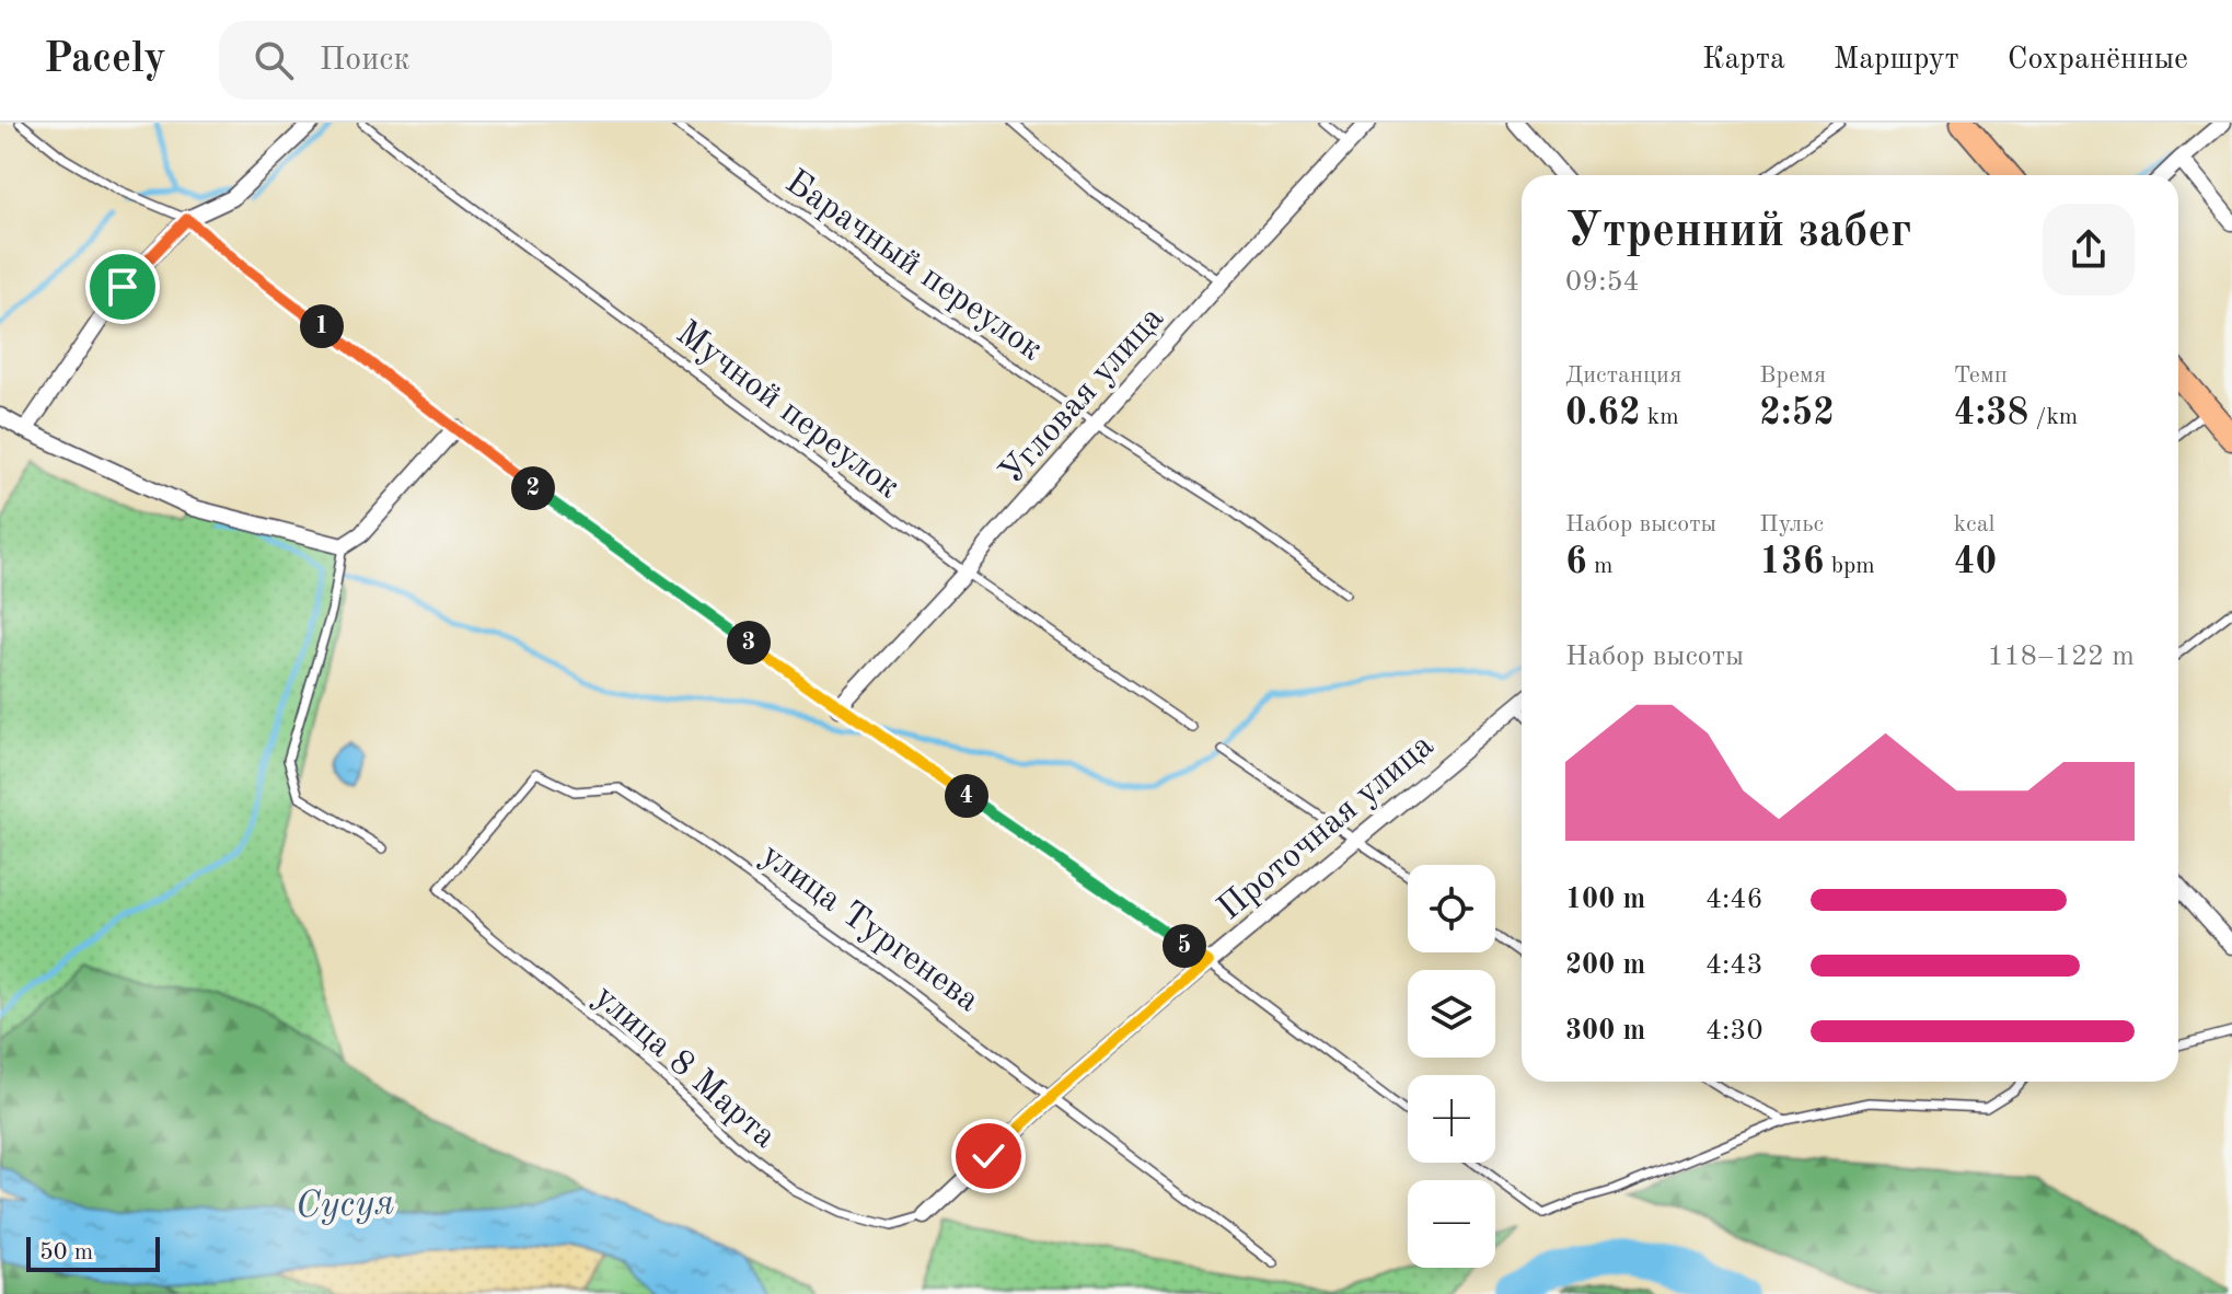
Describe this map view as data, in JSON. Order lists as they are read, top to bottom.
{
  "streets": {
    "street": ["Угловая улица", "Проточная улица"],
    "lane": [
      "Барачный переулок",
      "Мучной переулок",
      "улица Тургенева",
      "улица 8 Марта"
    ]
  },
  "crossings": [
    ["Барачный переулок", "Угловая улица"],
    ["Угловая улица", "Мучной переулок"],
    ["Проточная улица", "улица Тургенева"],
    ["Проточная улица", "улица 8 Марта"],
    ["улица Тургенева", "улица 8 Марта"]
  ],
  "water": ["Сусуя"],
  "scale_bar": "50 m",
  "page": {
    "header": "Pacely",
    "search": "Поиск",
    "nav": ["Карта", "Маршрут", "Сохранённые"],
    "heading": ["Утренний забег", "09:54"],
    "pins": [
      "1",
      "2",
      "3",
      "4",
      "5"
    ],
    "stats": [
      ["Дистанция", "0.62 km"],
      ["Время", "2:52"],
      ["Темп", "4:38 /km"],
      ["Набор высоты", "6 m"],
      ["Пульс", "136 bpm"],
      ["kcal", "40"]
    ],
    "chart": ["Набор высоты", "118–122 m"],
    "map_buttons": ["+", "−"],
    "list": [
      {
        "name": "100 m",
        "note": "4:46"
      },
      {
        "name": "200 m",
        "note": "4:43"
      },
      {
        "name": "300 m",
        "note": "4:30"
      }
    ],
    "scale": "50 m"
  }
}
